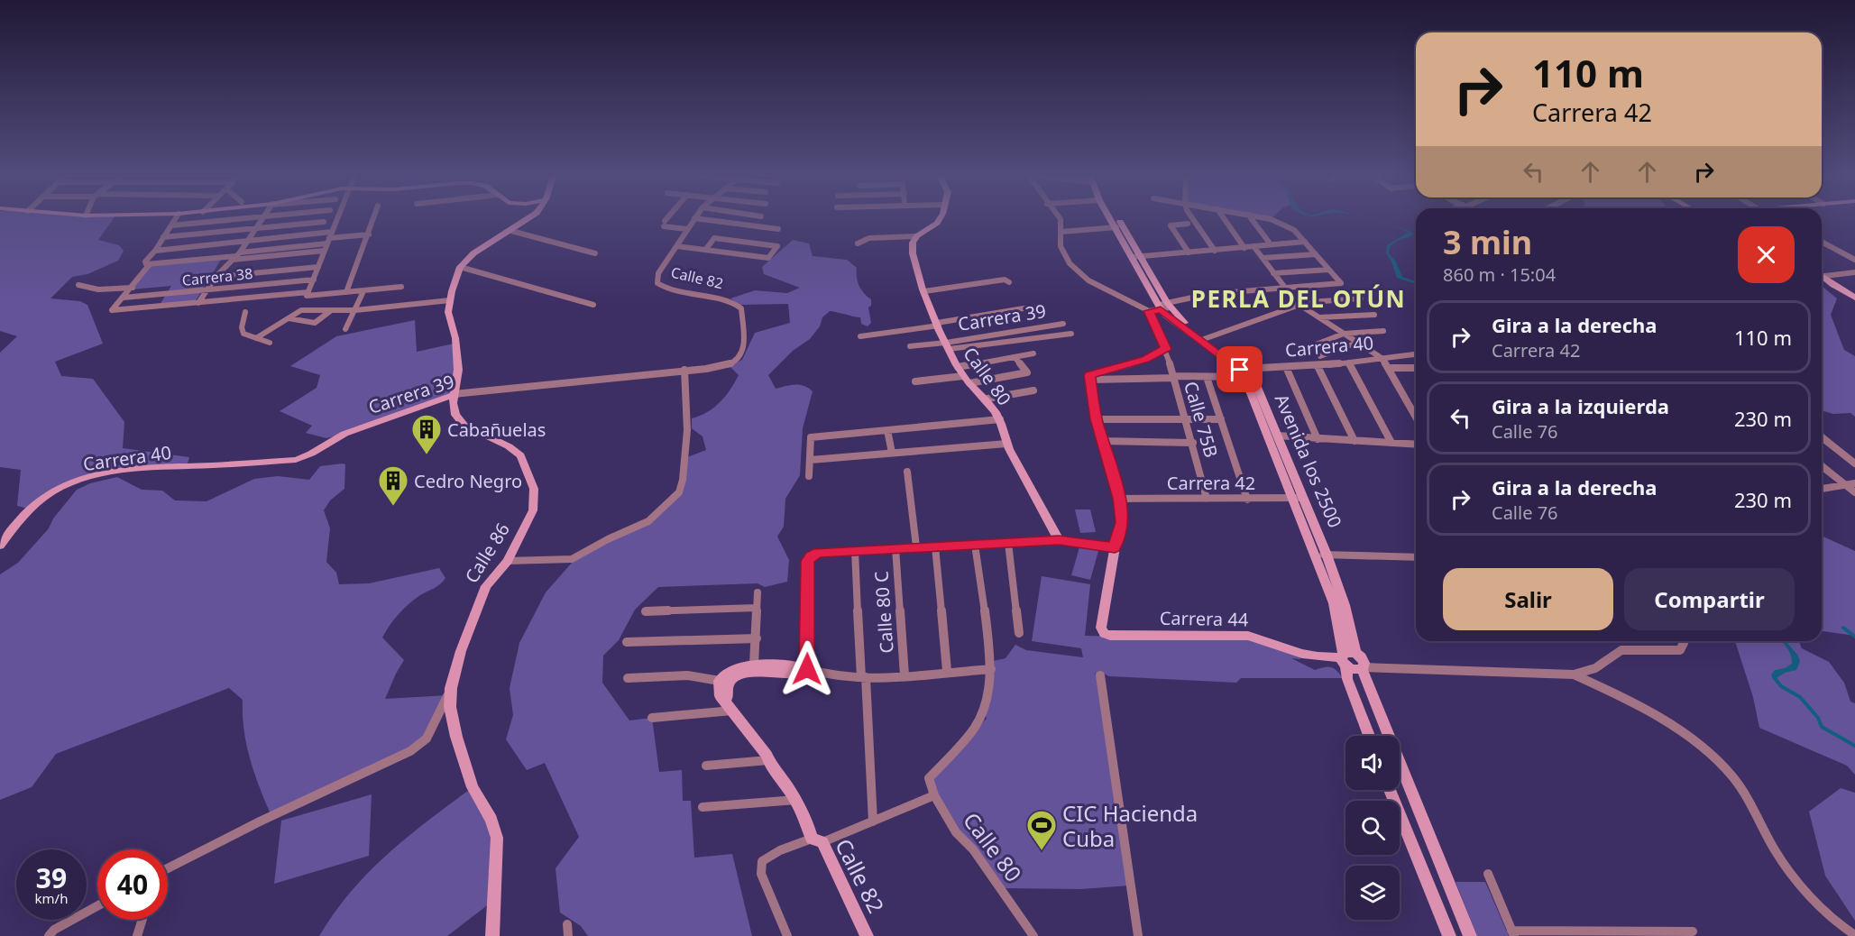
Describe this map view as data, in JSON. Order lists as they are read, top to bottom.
{
  "streets": {
    "main road": [
      "Calle 82",
      "Carrera 39",
      "Carrera 40",
      "Calle 80",
      "Avenida los 2500",
      "Calle 86",
      "Carrera 44"
    ],
    "street": [
      "Carrera 38",
      "Calle 75B",
      "Carrera 42",
      "Calle 80 C"
    ]
  },
  "crossings": [
    ["Calle 82", "Carrera 39"],
    ["Carrera 39", "Carrera 40"],
    ["Carrera 39", "Calle 80"],
    ["Carrera 39", "Calle 86"],
    ["Carrera 40", "Calle 75B"],
    ["Carrera 40", "Avenida los 2500"],
    ["Calle 75B", "Carrera 42"],
    ["Avenida los 2500", "Carrera 42"],
    ["Avenida los 2500", "Carrera 44"]
  ],
  "districts": ["PERLA DEL OTÚN"],
  "places": {
    "building": ["Cabañuelas", "Cedro Negro"],
    "sports": ["CIC Hacienda Cuba"]
  },
  "page": {
    "turn": ["110 m", "Carrera 42"],
    "heading": ["3 min", "860 m · 15:04"],
    "list": [
      {
        "name": "Gira a la derecha",
        "note": "Carrera 42",
        "value": "110 m"
      },
      {
        "name": "Gira a la izquierda",
        "note": "Calle 76",
        "value": "230 m"
      },
      {
        "name": "Gira a la derecha",
        "note": "Calle 76",
        "value": "230 m"
      }
    ],
    "buttons": ["Salir", "Compartir"],
    "speed": "39 km/h",
    "limit": "40"
  }
}
